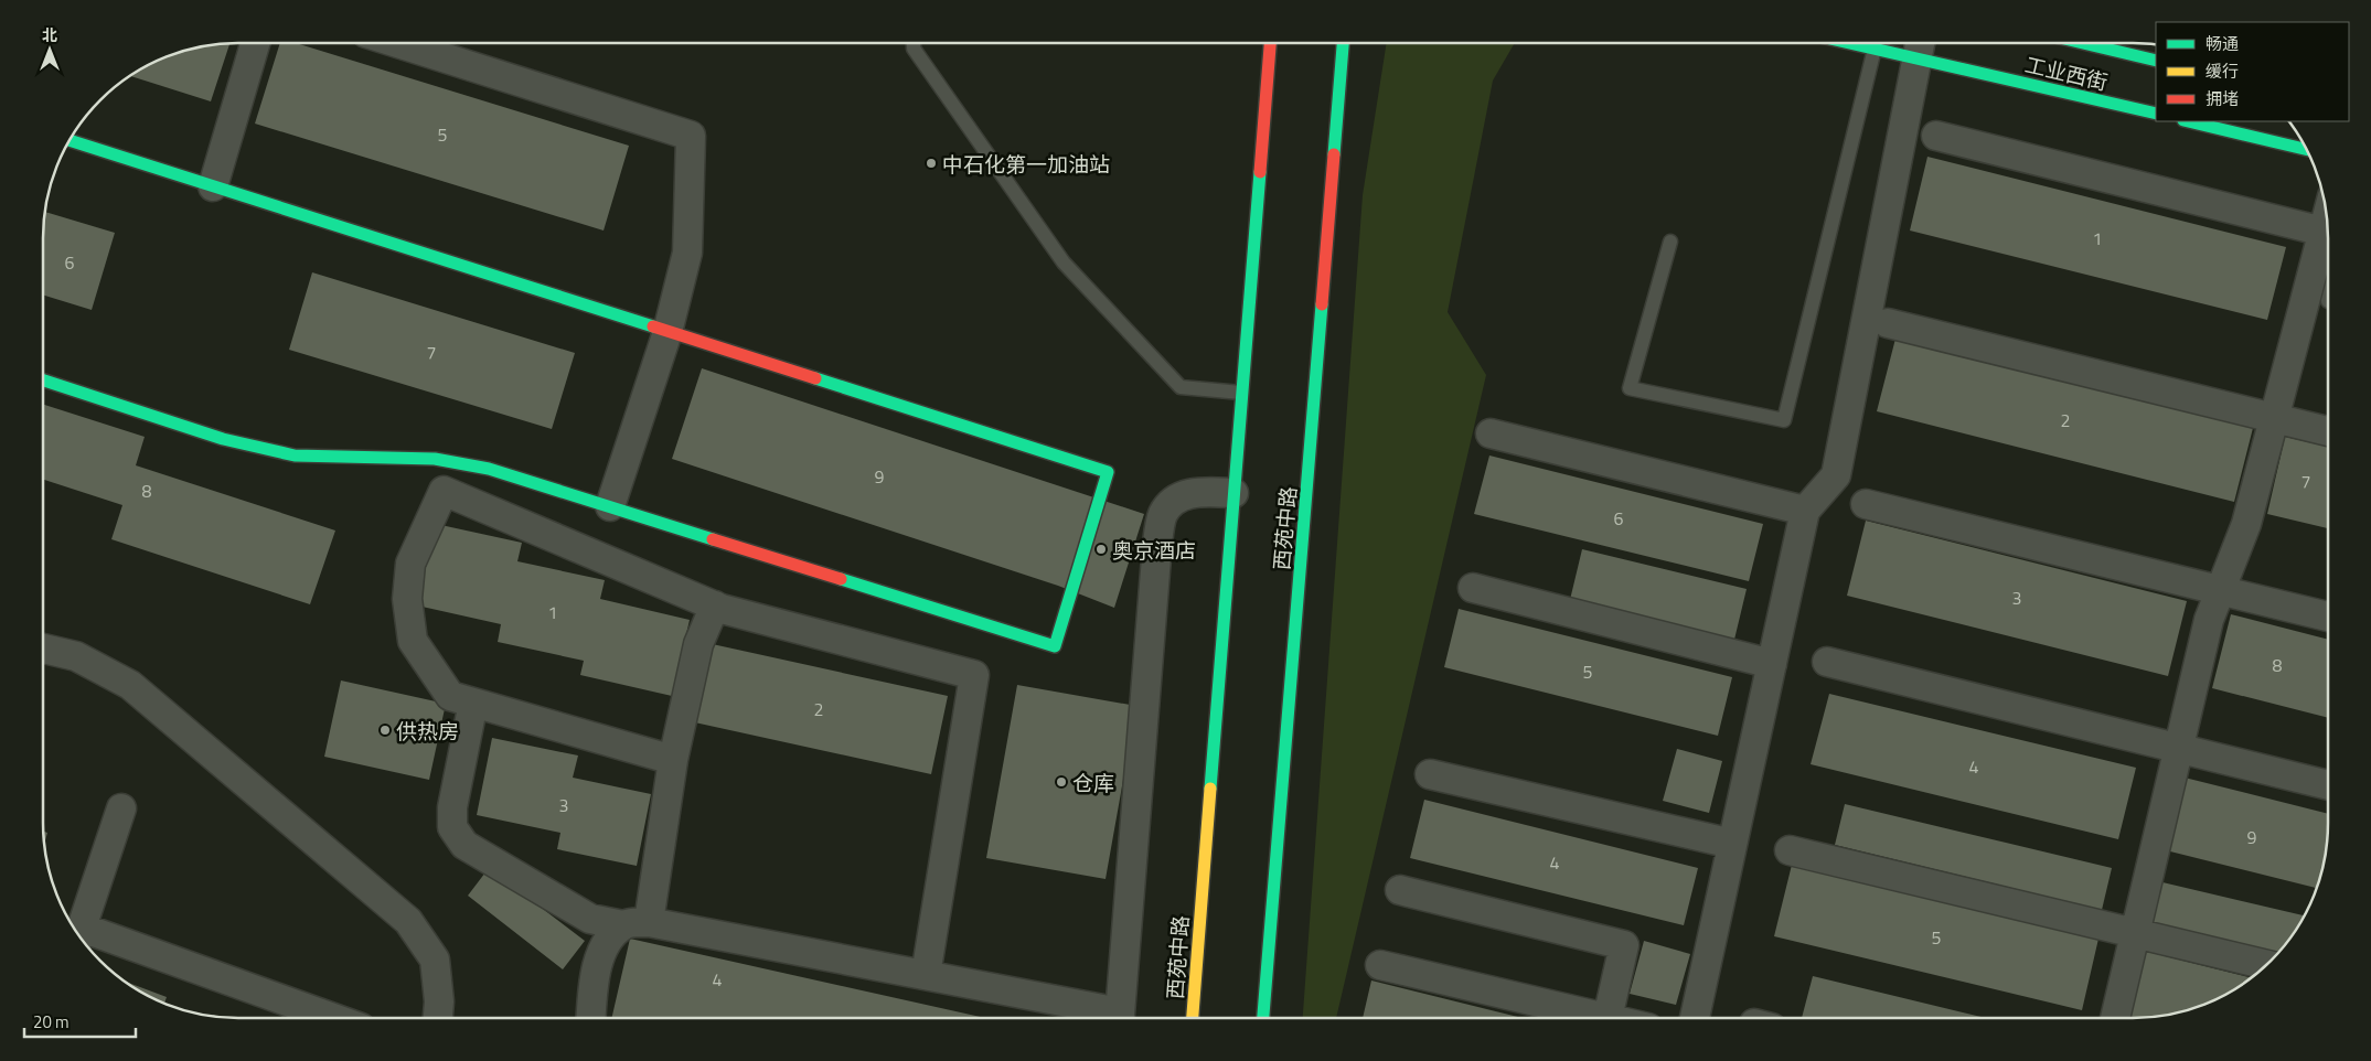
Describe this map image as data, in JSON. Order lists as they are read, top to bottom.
{
  "streets": {
    "main road": ["工业西街", "西苑中路"]
  },
  "places": [
    "中石化第一加油站",
    "奥京酒店",
    "供热房",
    "仓库"
  ],
  "house_numbers": [
    "5",
    "1",
    "6",
    "7",
    "2",
    "9",
    "7",
    "8",
    "6",
    "3",
    "1",
    "8",
    "5",
    "2",
    "4",
    "3",
    "9",
    "4",
    "5",
    "4"
  ],
  "legend": ["畅通", "缓行", "拥堵"],
  "scale_bar": "20 m",
  "north": "top"
}
